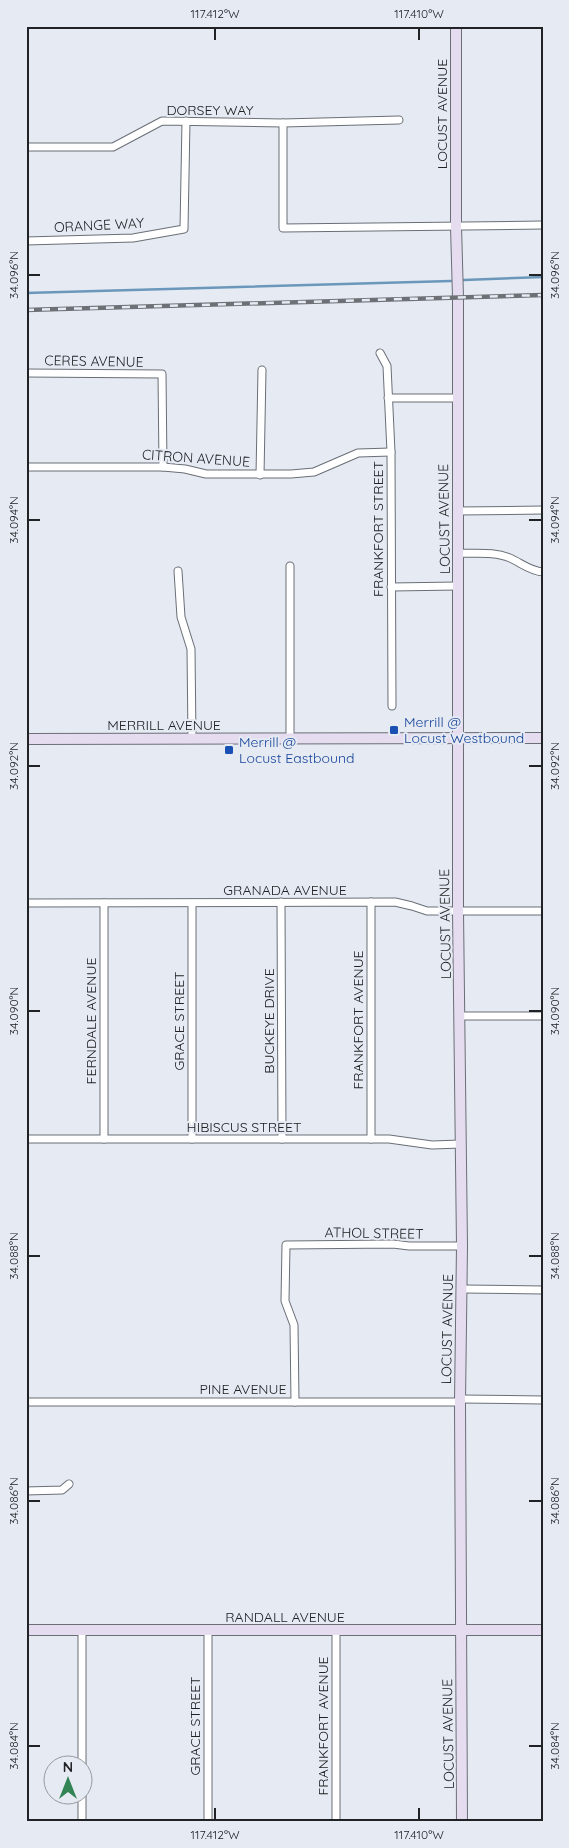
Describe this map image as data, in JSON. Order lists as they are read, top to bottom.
{
  "streets": {
    "street": [
      "DORSEY WAY",
      "LOCUST AVENUE",
      "ORANGE WAY",
      "CERES AVENUE",
      "CITRON AVENUE",
      "FRANKFORT STREET",
      "MERRILL AVENUE",
      "GRANADA AVENUE",
      "FRANKFORT AVENUE",
      "FERNDALE AVENUE",
      "GRACE STREET",
      "BUCKEYE DRIVE",
      "HIBISCUS STREET",
      "ATHOL STREET",
      "PINE AVENUE",
      "RANDALL AVENUE"
    ]
  },
  "crossings": [
    ["DORSEY WAY", "ORANGE WAY"],
    ["LOCUST AVENUE", "MERRILL AVENUE"],
    ["LOCUST AVENUE", "GRANADA AVENUE"],
    ["LOCUST AVENUE", "HIBISCUS STREET"],
    ["LOCUST AVENUE", "ATHOL STREET"],
    ["LOCUST AVENUE", "PINE AVENUE"],
    ["LOCUST AVENUE", "RANDALL AVENUE"],
    ["CERES AVENUE", "CITRON AVENUE"],
    ["CITRON AVENUE", "FRANKFORT STREET"],
    ["GRANADA AVENUE", "FRANKFORT AVENUE"],
    ["GRANADA AVENUE", "FERNDALE AVENUE"],
    ["GRANADA AVENUE", "GRACE STREET"],
    ["GRANADA AVENUE", "BUCKEYE DRIVE"],
    ["FRANKFORT AVENUE", "HIBISCUS STREET"],
    ["FRANKFORT AVENUE", "RANDALL AVENUE"],
    ["FERNDALE AVENUE", "HIBISCUS STREET"],
    ["GRACE STREET", "HIBISCUS STREET"],
    ["GRACE STREET", "RANDALL AVENUE"],
    ["BUCKEYE DRIVE", "HIBISCUS STREET"],
    ["ATHOL STREET", "PINE AVENUE"]
  ],
  "places": {
    "transit": ["Merrill @ Locust Westbound", "Merrill @ Locust Eastbound"]
  },
  "north": "top",
  "coordinates": [
    "117.412°W",
    "117.410°W",
    "34.096°N",
    "34.094°N",
    "34.092°N",
    "34.090°N",
    "34.088°N",
    "34.086°N",
    "34.084°N"
  ]
}
